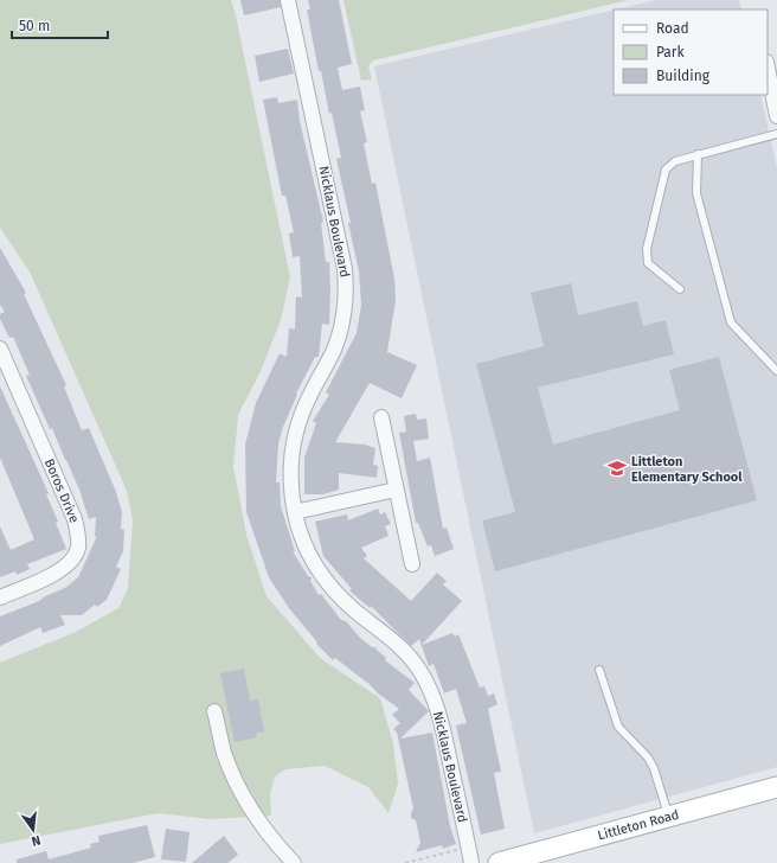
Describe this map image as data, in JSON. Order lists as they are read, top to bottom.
{
  "streets": {
    "street": ["Nicklaus Boulevard", "Boros Drive", "Littleton Road"]
  },
  "places": {
    "school or university": ["Littleton Elementary School"]
  },
  "legend": ["Road", "Park", "Building"],
  "scale_bar": "50 m",
  "north": "bottom"
}
